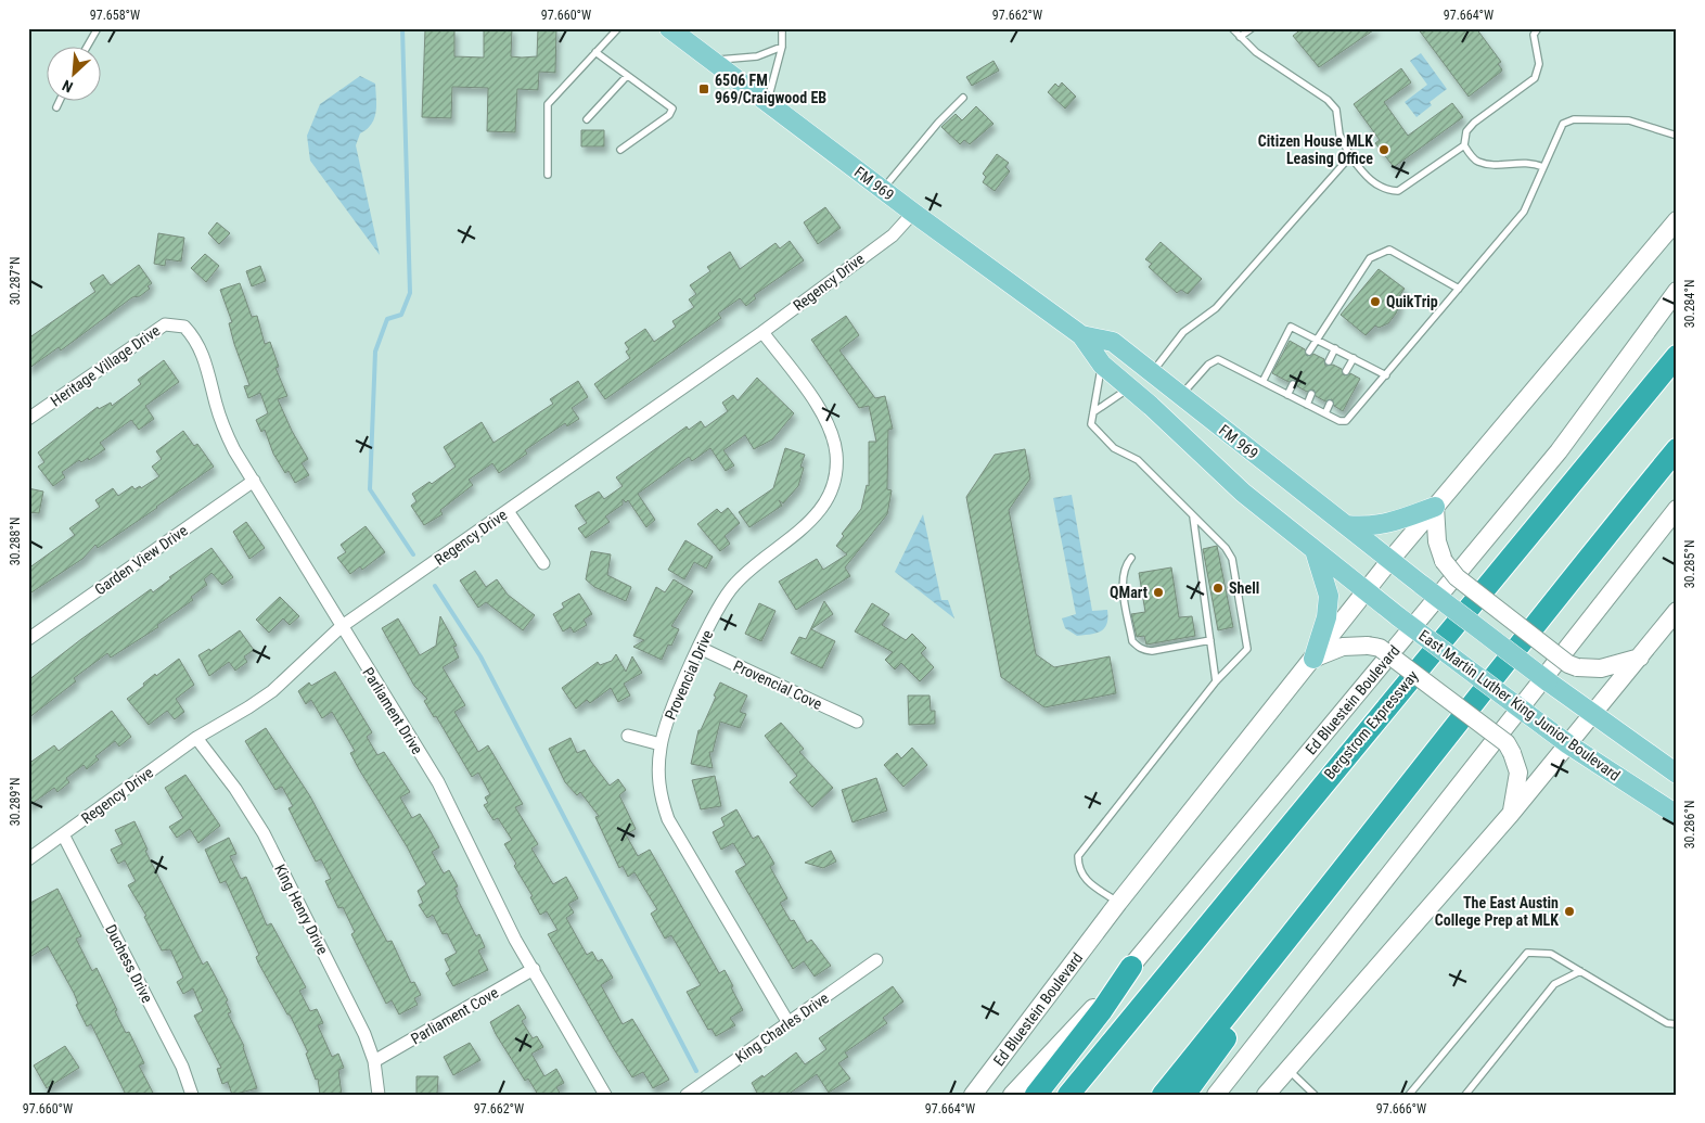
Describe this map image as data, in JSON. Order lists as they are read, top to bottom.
{
  "streets": {
    "highway": ["Bergstrom Expressway"],
    "main road": ["FM 969", "Ed Bluestein Boulevard", "East Martin Luther King Junior Boulevard"],
    "street": [
      "Regency Drive",
      "Heritage Village Drive",
      "Garden View Drive",
      "Provencial Drive",
      "Provencial Cove",
      "Parliament Drive",
      "King Henry Drive",
      "Duchess Drive",
      "Parliament Cove",
      "King Charles Drive"
    ]
  },
  "crossings": [
    ["FM 969", "Regency Drive"],
    ["FM 969", "Ed Bluestein Boulevard"],
    ["FM 969", "East Martin Luther King Junior Boulevard"],
    ["Regency Drive", "Provencial Drive"],
    ["Regency Drive", "Parliament Drive"],
    ["Regency Drive", "King Henry Drive"],
    ["Regency Drive", "Duchess Drive"],
    ["Heritage Village Drive", "Parliament Drive"],
    ["Garden View Drive", "Parliament Drive"],
    ["Provencial Drive", "Provencial Cove"],
    ["Provencial Drive", "King Charles Drive"],
    ["Ed Bluestein Boulevard", "East Martin Luther King Junior Boulevard"],
    ["Parliament Drive", "Parliament Cove"],
    ["King Henry Drive", "Parliament Cove"]
  ],
  "places": {
    "transit": ["6506 FM 969/Craigwood EB"],
    "other": [
      "Citizen House MLK Leasing Office",
      "QuikTrip",
      "Shell",
      "QMart",
      "The East Austin College Prep at MLK"
    ]
  },
  "north": "bottom left",
  "coordinates": [
    "97.658°W",
    "97.660°W",
    "97.662°W",
    "97.664°W",
    "30.287°N",
    "30.284°N",
    "30.288°N",
    "30.285°N",
    "30.289°N",
    "30.286°N",
    "97.666°W"
  ]
}
